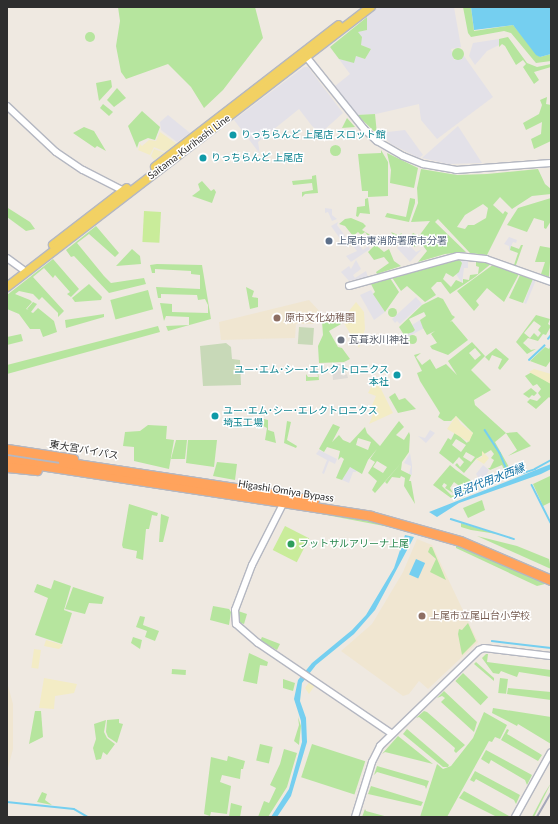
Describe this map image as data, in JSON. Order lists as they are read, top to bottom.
{
  "streets": {
    "highway": ["東大宮バイパス", "Higashi Omiya Bypass"],
    "main road": ["Saitama-Kurihashi Line"]
  },
  "crossings": [
    ["東大宮バイパス", "Higashi Omiya Bypass"]
  ],
  "water": ["見沼代用水西縁"],
  "places": [
    "りっちらんど 上尾店 スロット館",
    "りっちらんど 上尾店",
    "上尾市東消防署原市分署",
    "原市文化幼稚園",
    "瓦葺氷川神社",
    "ユー･エム･シー･エレクトロニクス 本社",
    "ユー･エム･シー･エレクトロニクス 埼玉工場",
    "フットサルアリーナ上尾",
    "上尾市立尾山台小学校"
  ]
}
